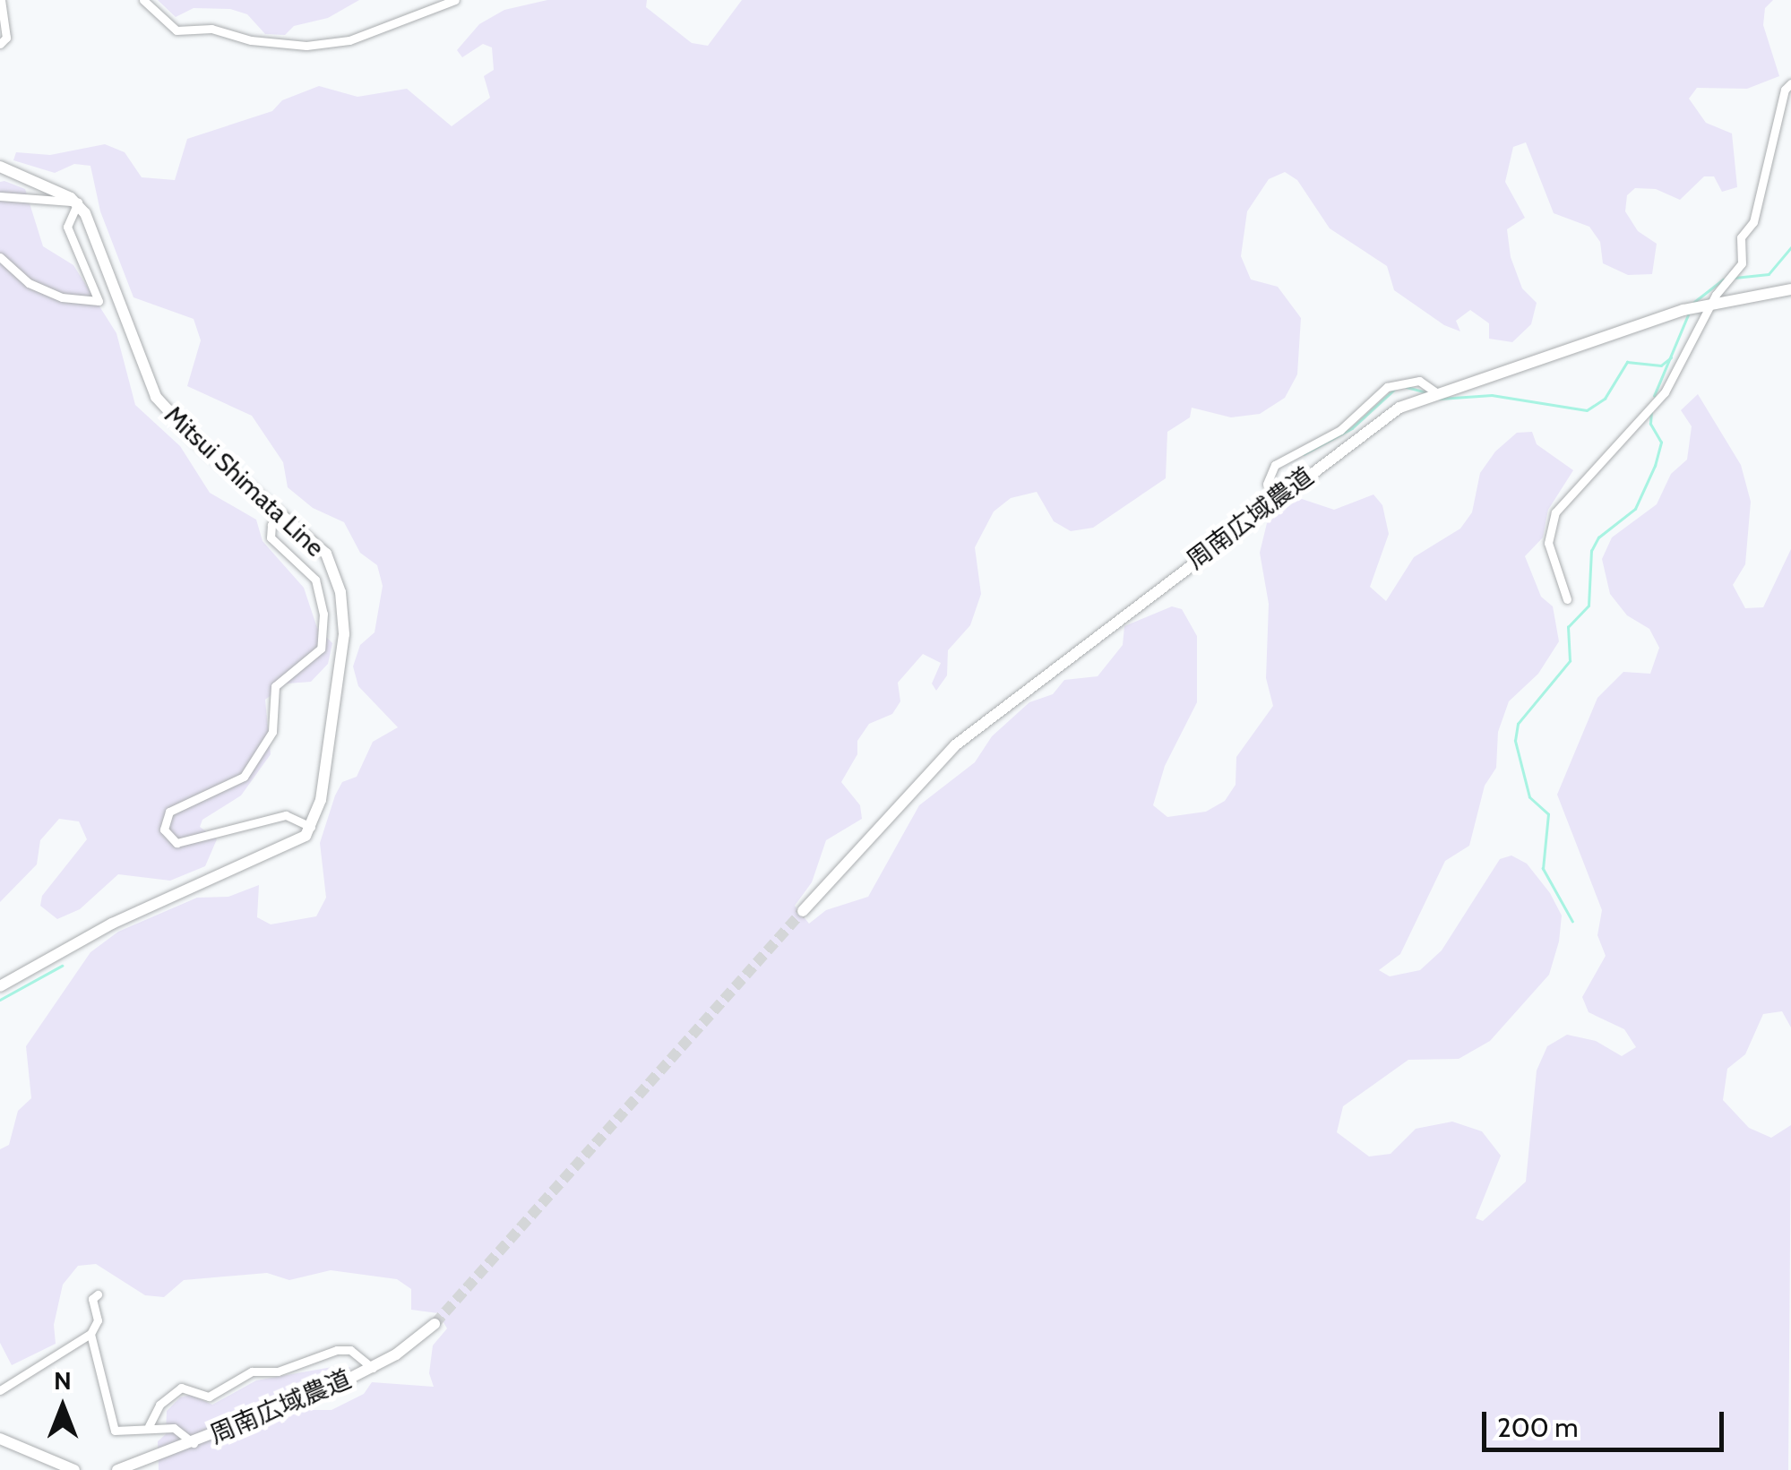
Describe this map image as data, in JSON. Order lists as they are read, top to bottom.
{
  "streets": {
    "street": ["Mitsui Shimata Line", "周南広域農道"]
  },
  "scale_bar": "200 m",
  "north": "top"
}
